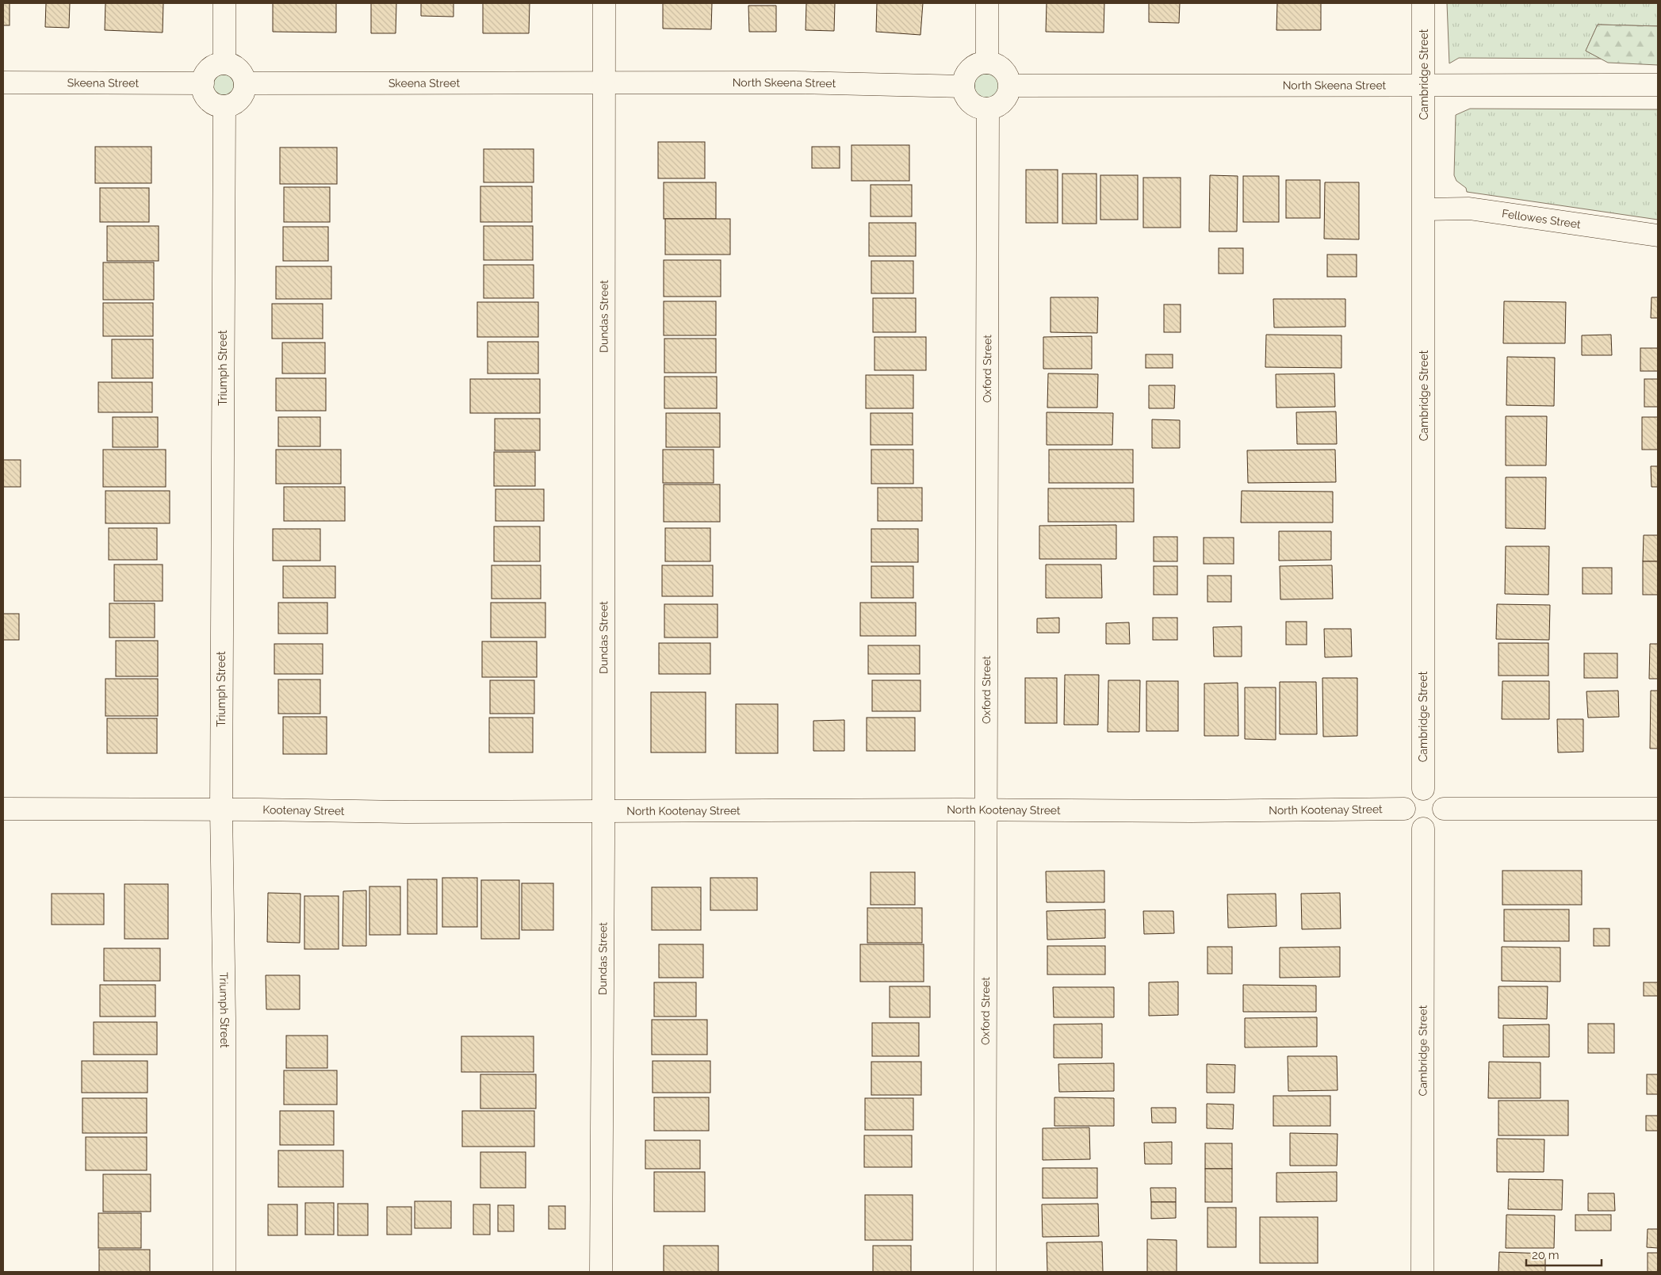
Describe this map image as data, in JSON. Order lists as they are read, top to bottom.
{
  "streets": {
    "street": [
      "Cambridge Street",
      "Skeena Street",
      "North Skeena Street",
      "Fellowes Street",
      "Dundas Street",
      "Triumph Street",
      "Oxford Street",
      "North Kootenay Street",
      "Kootenay Street"
    ]
  },
  "crossings": [
    ["Cambridge Street", "North Skeena Street"],
    ["Cambridge Street", "Fellowes Street"],
    ["Cambridge Street", "North Kootenay Street"],
    ["Skeena Street", "North Skeena Street"],
    ["Skeena Street", "Dundas Street"],
    ["Skeena Street", "Triumph Street"],
    ["North Skeena Street", "Dundas Street"],
    ["North Skeena Street", "Oxford Street"],
    ["Dundas Street", "North Kootenay Street"],
    ["Dundas Street", "Kootenay Street"],
    ["Triumph Street", "Kootenay Street"],
    ["Oxford Street", "North Kootenay Street"],
    ["North Kootenay Street", "Kootenay Street"]
  ],
  "scale_bar": "20 m"
}
